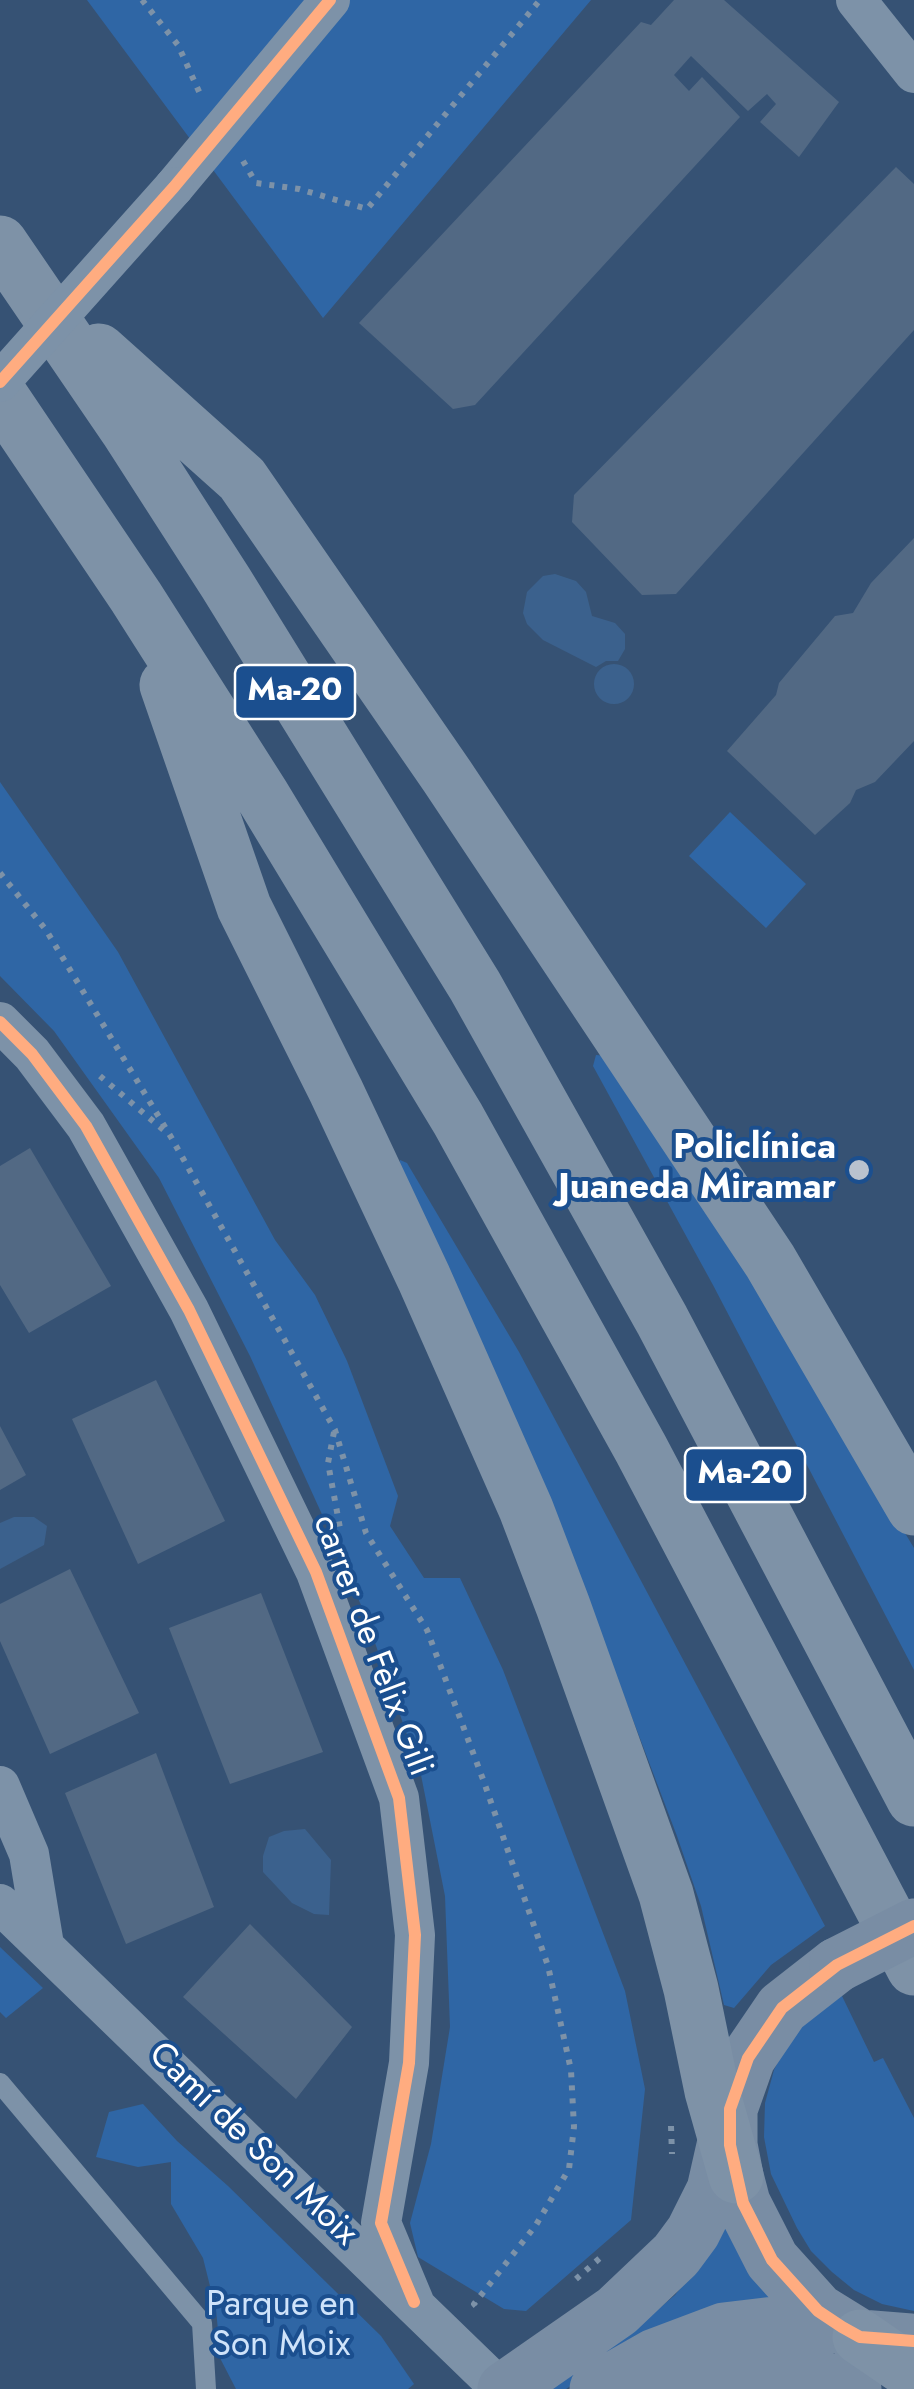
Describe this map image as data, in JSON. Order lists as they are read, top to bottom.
{
  "streets": {
    "highway": ["Ma-20"],
    "street": ["carrer de Fèlix Gili", "Camí de Son Moix"]
  },
  "crossings": [
    ["carrer de Fèlix Gili", "Camí de Son Moix"]
  ],
  "parks": ["Parque en Son Moix"],
  "places": ["Policlínica Juaneda Miramar"]
}
